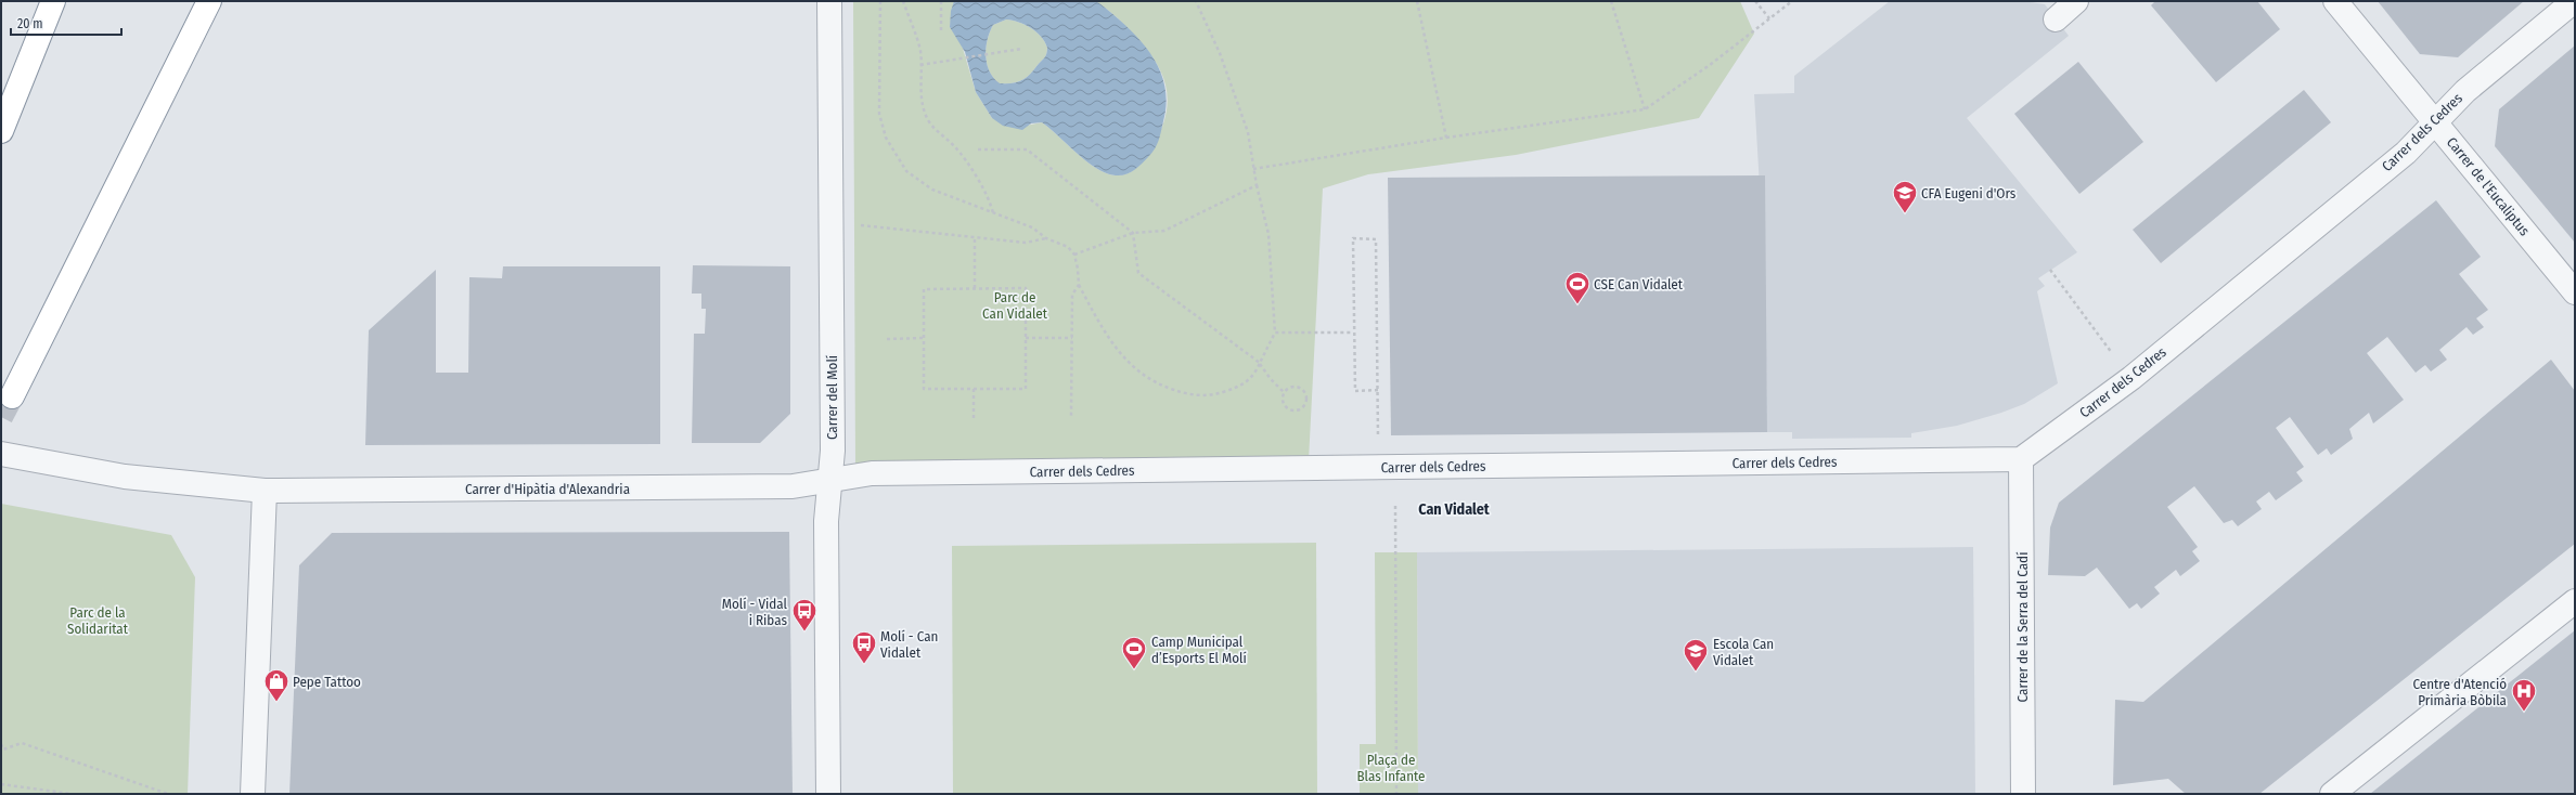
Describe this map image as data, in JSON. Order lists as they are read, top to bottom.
{
  "streets": {
    "street": [
      "Carrer dels Cedres",
      "Carrer de l'Eucaliptus",
      "Carrer del Molí",
      "Carrer d'Hipàtia d'Alexandria",
      "Carrer de la Serra del Cadí"
    ]
  },
  "crossings": [
    ["Carrer dels Cedres", "Carrer de l'Eucaliptus"],
    ["Carrer dels Cedres", "Carrer del Molí"],
    ["Carrer dels Cedres", "Carrer d'Hipàtia d'Alexandria"],
    ["Carrer dels Cedres", "Carrer de la Serra del Cadí"],
    ["Carrer del Molí", "Carrer d'Hipàtia d'Alexandria"]
  ],
  "districts": ["Can Vidalet"],
  "parks": ["Parc de Can Vidalet", "Parc de la Solidaritat", "Plaça de Blas Infante"],
  "places": {
    "school or university": ["CFA Eugeni d'Ors", "Escola Can Vidalet"],
    "sports": ["CSE Can Vidalet", "Camp Municipal d’Esports El Molí"],
    "bus stop": ["Molí - Vidal i Ribas", "Molí - Can Vidalet"],
    "shop": ["Pepe Tattoo"],
    "hospital": ["Centre d'Atenció Primària Bòbila"]
  },
  "scale_bar": "20 m"
}
